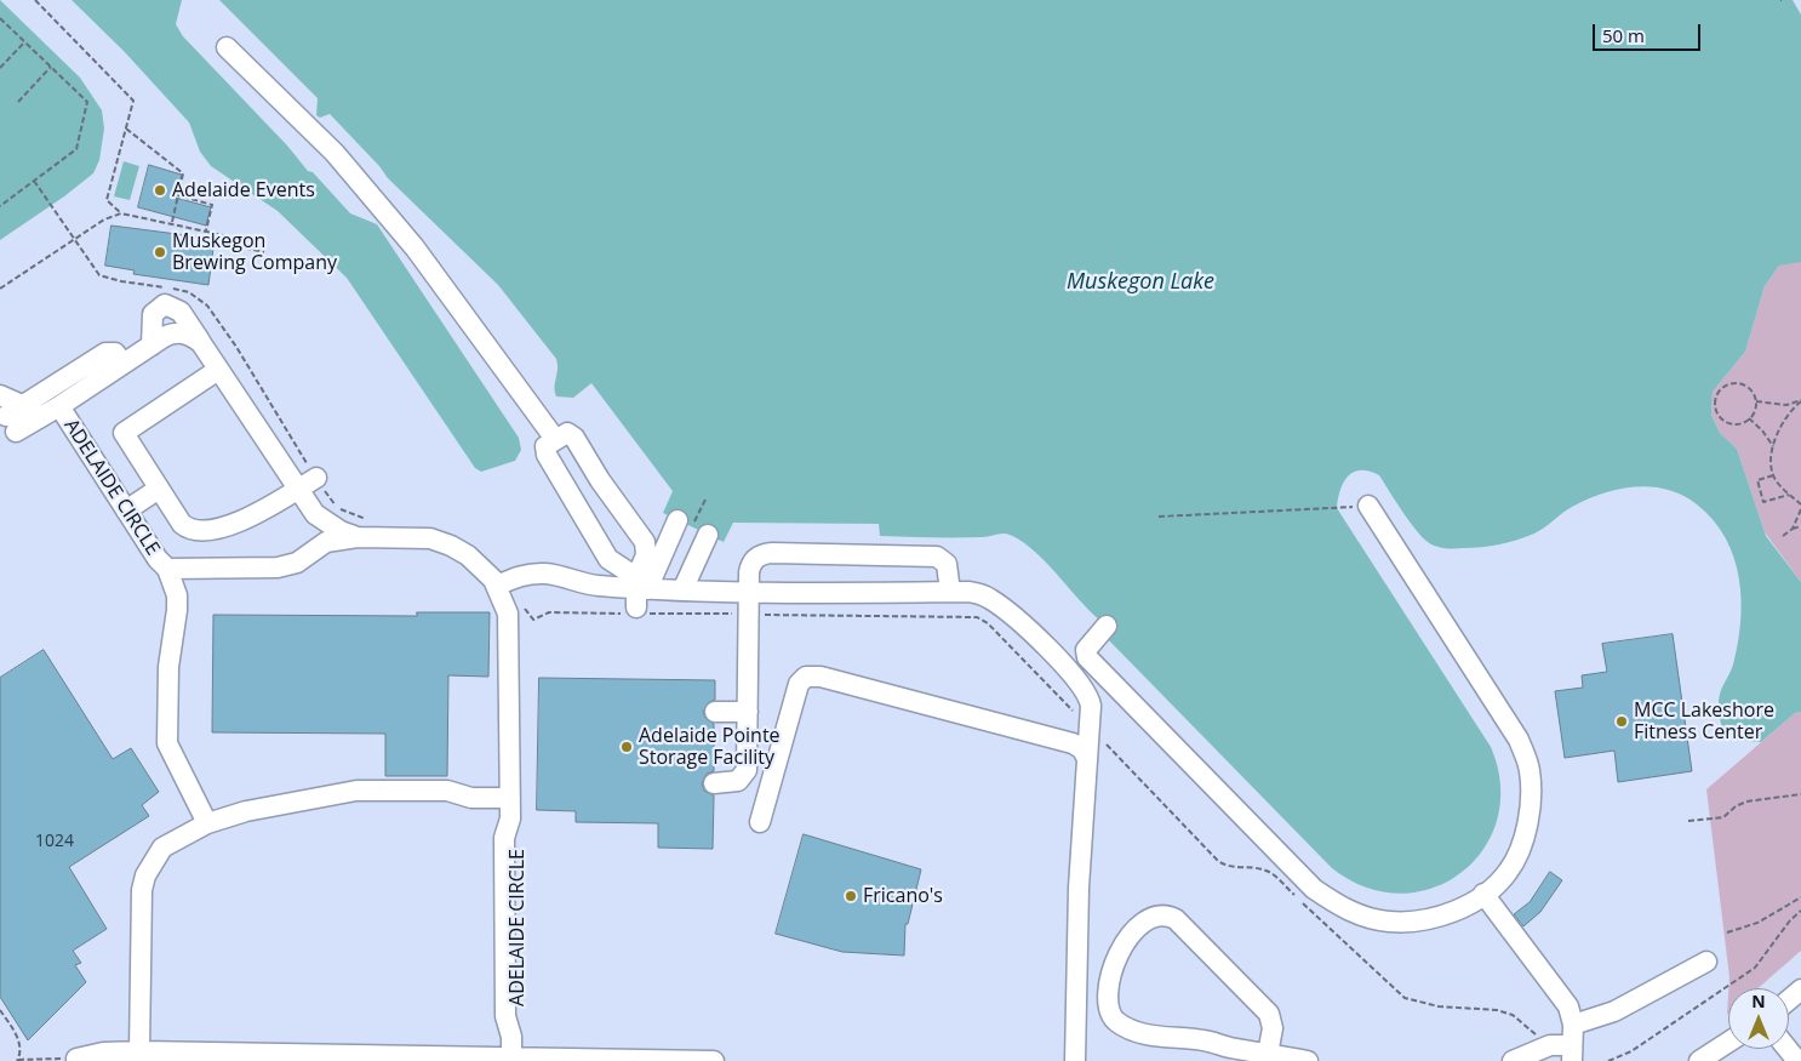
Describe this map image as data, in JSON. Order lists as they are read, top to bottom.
{
  "streets": {
    "street": ["ADELAIDE CIRCLE"]
  },
  "water": ["Muskegon Lake"],
  "places": [
    "Adelaide Events",
    "Muskegon Brewing Company",
    "MCC Lakeshore Fitness Center",
    "Adelaide Pointe Storage Facility",
    "Fricano's"
  ],
  "house_numbers": ["1024"],
  "scale_bar": "50 m",
  "north": "top"
}
